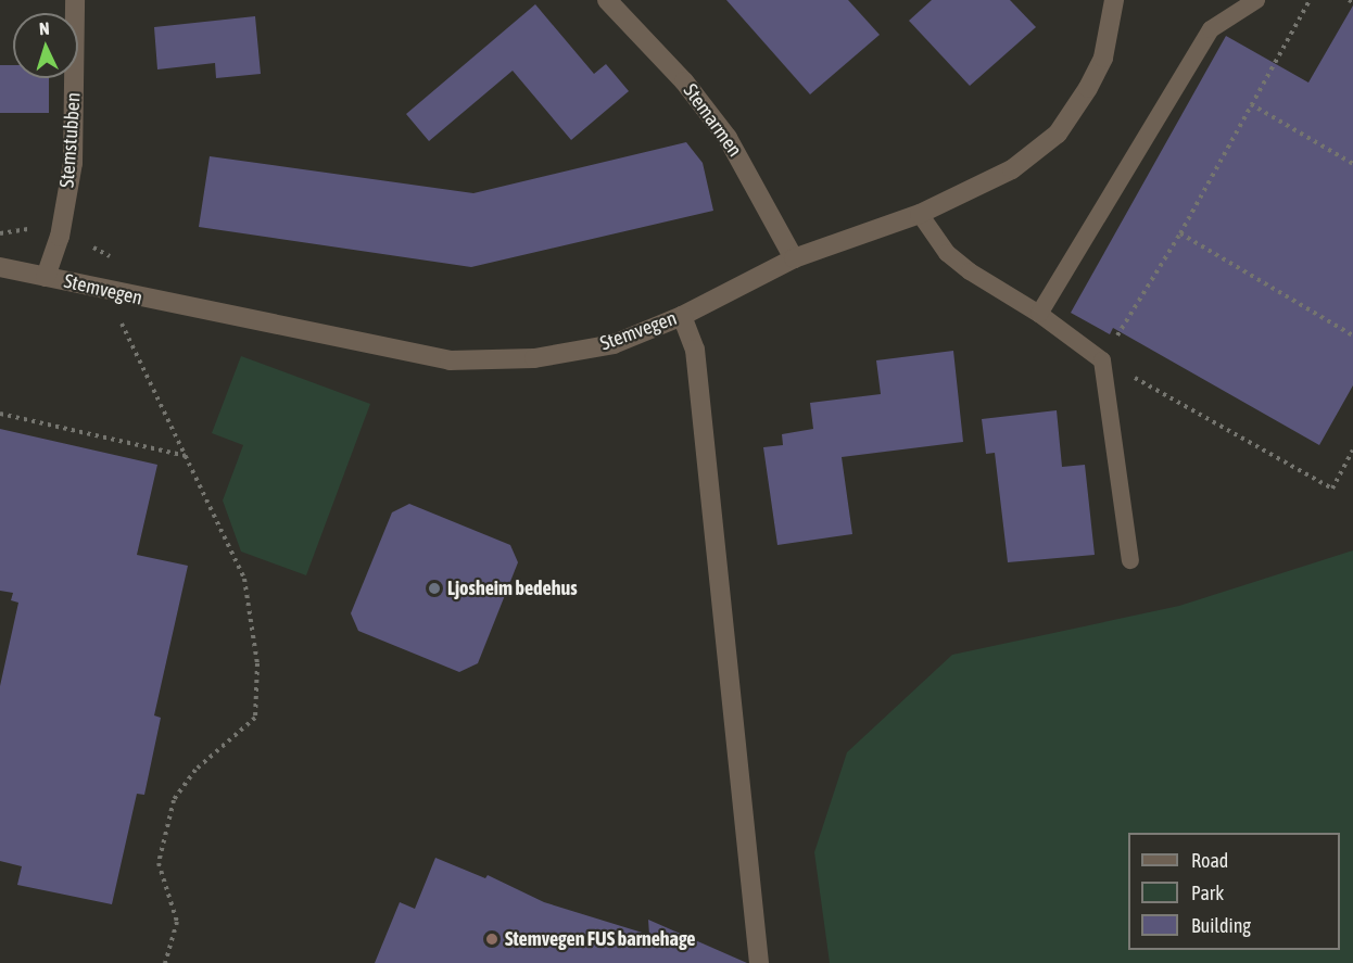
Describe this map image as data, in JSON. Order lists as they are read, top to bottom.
{
  "streets": {
    "street": ["Stemarmen", "Stemstubben", "Stemvegen"]
  },
  "crossings": [
    ["Stemarmen", "Stemvegen"],
    ["Stemstubben", "Stemvegen"]
  ],
  "places": ["Ljosheim bedehus", "Stemvegen FUS barnehage"],
  "legend": ["Road", "Park", "Building"],
  "north": "top"
}
